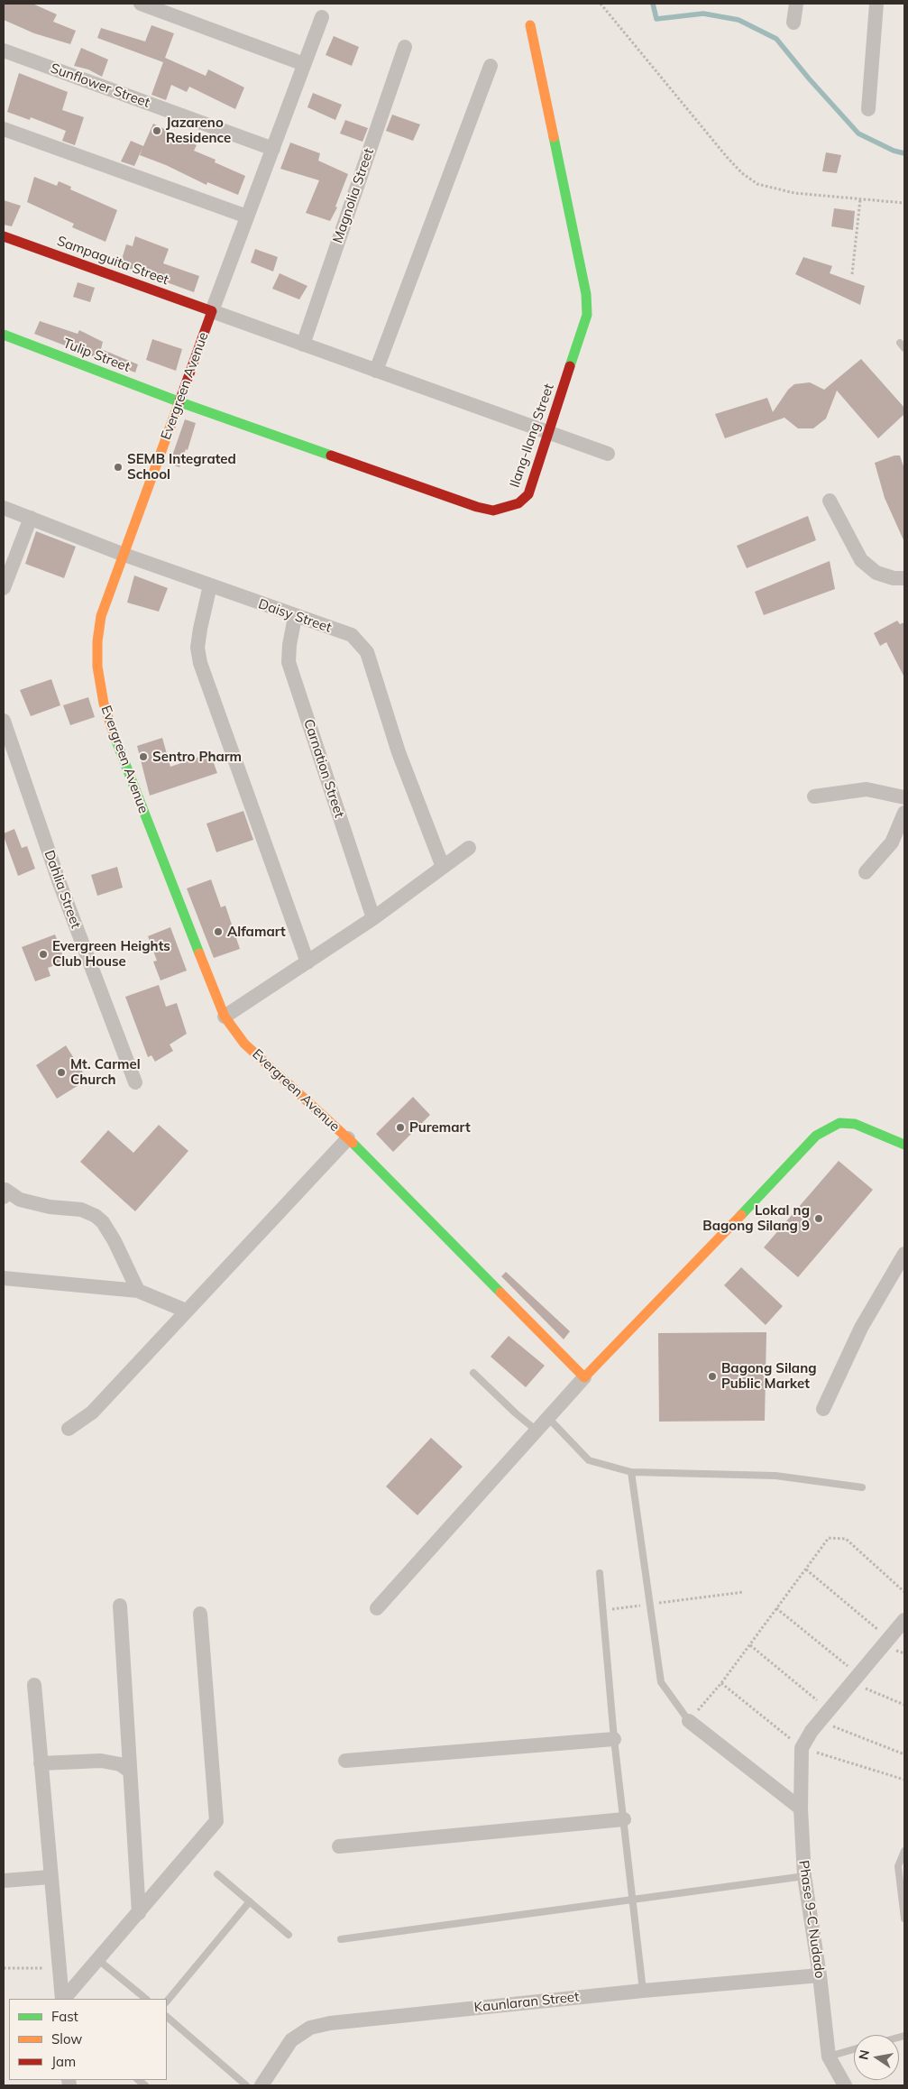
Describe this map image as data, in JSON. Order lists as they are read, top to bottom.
{
  "streets": {
    "street": [
      "Sunflower Street",
      "Magnolia Street",
      "Sampaguita Street",
      "Tulip Street",
      "Evergreen Avenue",
      "Ilang-Ilang Street",
      "Daisy Street",
      "Carnation Street",
      "Dahlia Street",
      "Phase 9-C Nudado",
      "Kaunlaran Street"
    ]
  },
  "crossings": [
    ["Sunflower Street", "Evergreen Avenue"],
    ["Sampaguita Street", "Evergreen Avenue"],
    ["Tulip Street", "Evergreen Avenue"],
    ["Tulip Street", "Ilang-Ilang Street"],
    ["Evergreen Avenue", "Ilang-Ilang Street"],
    ["Evergreen Avenue", "Daisy Street"],
    ["Daisy Street", "Carnation Street"],
    ["Phase 9-C Nudado", "Kaunlaran Street"]
  ],
  "places": [
    "Jazareno Residence",
    "SEMB Integrated School",
    "Sentro Pharm",
    "Alfamart",
    "Evergreen Heights Club House",
    "Mt. Carmel Church",
    "Puremart",
    "Lokal ng Bagong Silang 9",
    "Bagong Silang Public Market"
  ],
  "legend": ["Fast", "Slow", "Jam"],
  "north": "left"
}
